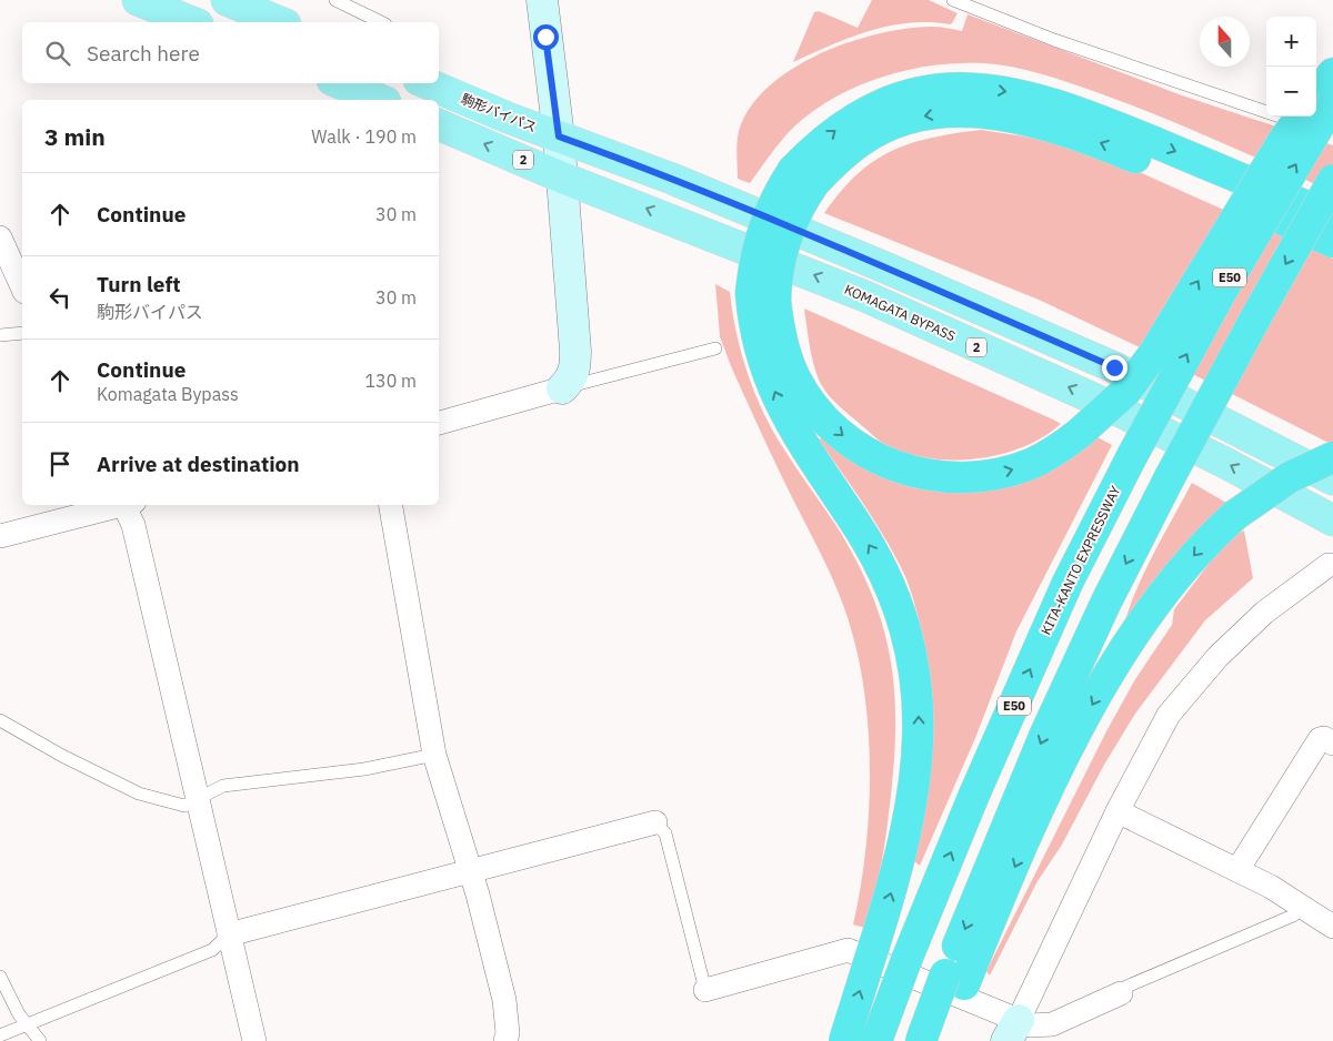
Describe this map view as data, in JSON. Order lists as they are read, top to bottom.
{
  "streets": {
    "highway": ["E50", "KITA-KANTO EXPRESSWAY"],
    "main road": ["駒形バイパス", "2"]
  },
  "north": "top",
  "page": {
    "map_buttons": ["+", "−"],
    "search": "Search here",
    "heading": ["3 min", "Walk · 190 m"],
    "list": [
      ["Continue", "30 m"],
      ["Turn left", "駒形バイパス", "30 m"],
      ["Continue", "Komagata Bypass", "130 m"],
      "Arrive at destination"
    ]
  }
}
